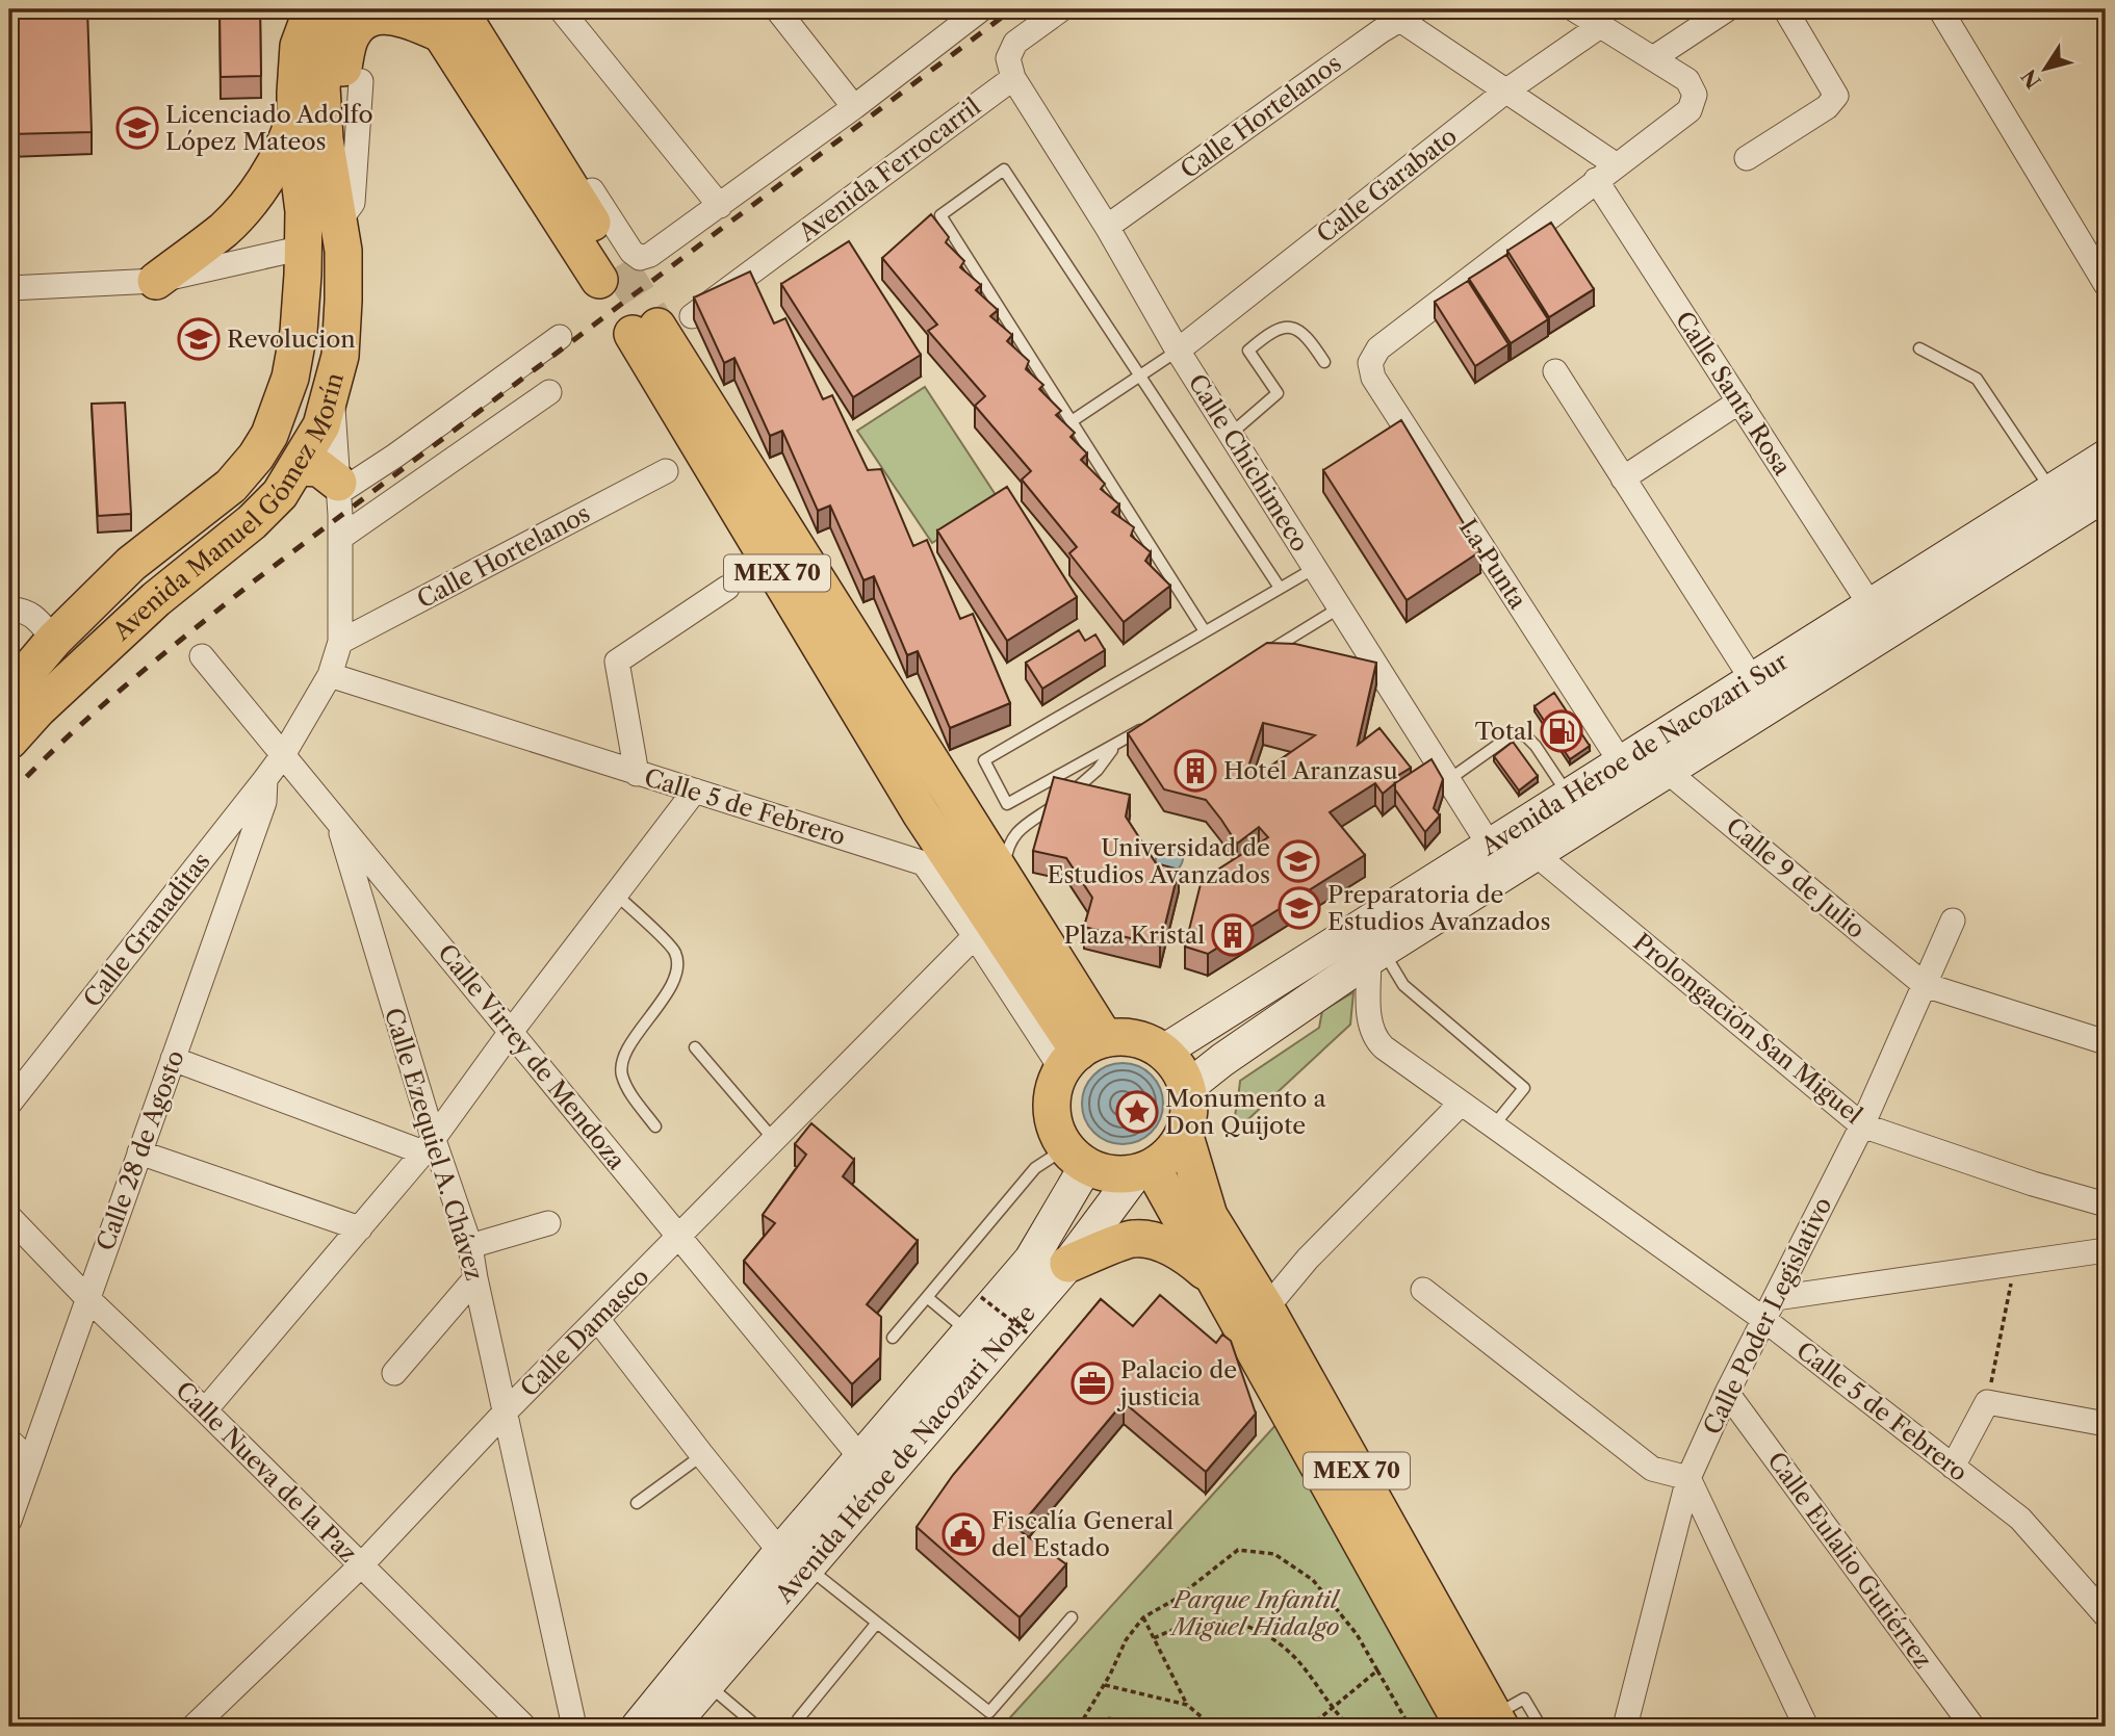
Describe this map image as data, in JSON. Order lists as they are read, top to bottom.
{
  "streets": {
    "main road": [
      "Avenida Manuel Gómez Morín",
      "MEX 70",
      "Avenida Héroe de Nacozari Sur",
      "Avenida Héroe de Nacozari Norte"
    ],
    "street": [
      "Calle Hortelanos",
      "Avenida Ferrocarril",
      "Calle Garabato",
      "Calle Santa Rosa",
      "Calle Chichimeco",
      "La Punta",
      "Calle 5 de Febrero",
      "Calle 9 de Julio",
      "Calle Granaditas",
      "Prolongación San Miguel",
      "Calle Virrey de Mendoza",
      "Calle Ezequiel A. Chávez",
      "Calle 28 de Agosto",
      "Calle Poder Legislativo",
      "Calle Damasco",
      "Calle Nueva de la Paz",
      "Calle Eulalio Gutiérrez"
    ]
  },
  "crossings": [
    ["Calle Hortelanos", "Calle Chichimeco"],
    ["Calle Hortelanos", "Calle Granaditas"],
    ["Avenida Ferrocarril", "Calle Chichimeco"],
    ["Calle Garabato", "Calle Chichimeco"],
    ["Calle Santa Rosa", "La Punta"],
    ["Calle Santa Rosa", "Avenida Héroe de Nacozari Sur"],
    ["Calle Chichimeco", "Avenida Héroe de Nacozari Sur"],
    ["Avenida Manuel Gómez Morín", "Calle Granaditas"],
    ["La Punta", "Avenida Héroe de Nacozari Sur"],
    ["MEX 70", "Avenida Héroe de Nacozari Sur"],
    ["MEX 70", "Calle 5 de Febrero"],
    ["MEX 70", "Avenida Héroe de Nacozari Norte"],
    ["Avenida Héroe de Nacozari Sur", "Calle 5 de Febrero"],
    ["Avenida Héroe de Nacozari Sur", "Calle 9 de Julio"],
    ["Avenida Héroe de Nacozari Sur", "Prolongación San Miguel"],
    ["Avenida Héroe de Nacozari Sur", "Avenida Héroe de Nacozari Norte"],
    ["Calle 5 de Febrero", "Calle Granaditas"],
    ["Calle 5 de Febrero", "Calle Poder Legislativo"],
    ["Calle 5 de Febrero", "Calle Damasco"],
    ["Calle 5 de Febrero", "Avenida Héroe de Nacozari Norte"],
    ["Calle 9 de Julio", "Calle Poder Legislativo"],
    ["Calle Granaditas", "Calle Virrey de Mendoza"],
    ["Calle Granaditas", "Calle 28 de Agosto"],
    ["Prolongación San Miguel", "Calle Poder Legislativo"],
    ["Calle Virrey de Mendoza", "Calle Ezequiel A. Chávez"],
    ["Calle Virrey de Mendoza", "Calle Damasco"],
    ["Calle Virrey de Mendoza", "Avenida Héroe de Nacozari Norte"],
    ["Calle Ezequiel A. Chávez", "Calle Damasco"],
    ["Calle 28 de Agosto", "Calle Nueva de la Paz"],
    ["Calle Poder Legislativo", "Calle Eulalio Gutiérrez"],
    ["Calle Damasco", "Calle Nueva de la Paz"]
  ],
  "parks": ["Parque Infantil Miguel Hidalgo"],
  "places": {
    "school or university": [
      "Licenciado Adolfo López Mateos",
      "Revolucion",
      "Universidad de Estudios Avanzados",
      "Preparatoria de Estudios Avanzados"
    ],
    "fuel station": ["Total"],
    "building": ["Hotel Aranzasu", "Plaza Kristal"],
    "place": ["Monumento a Don Quijote"],
    "office": ["Palacio de justicia"],
    "public building": ["Fiscalía General del Estado"]
  },
  "north": "bottom left"
}
